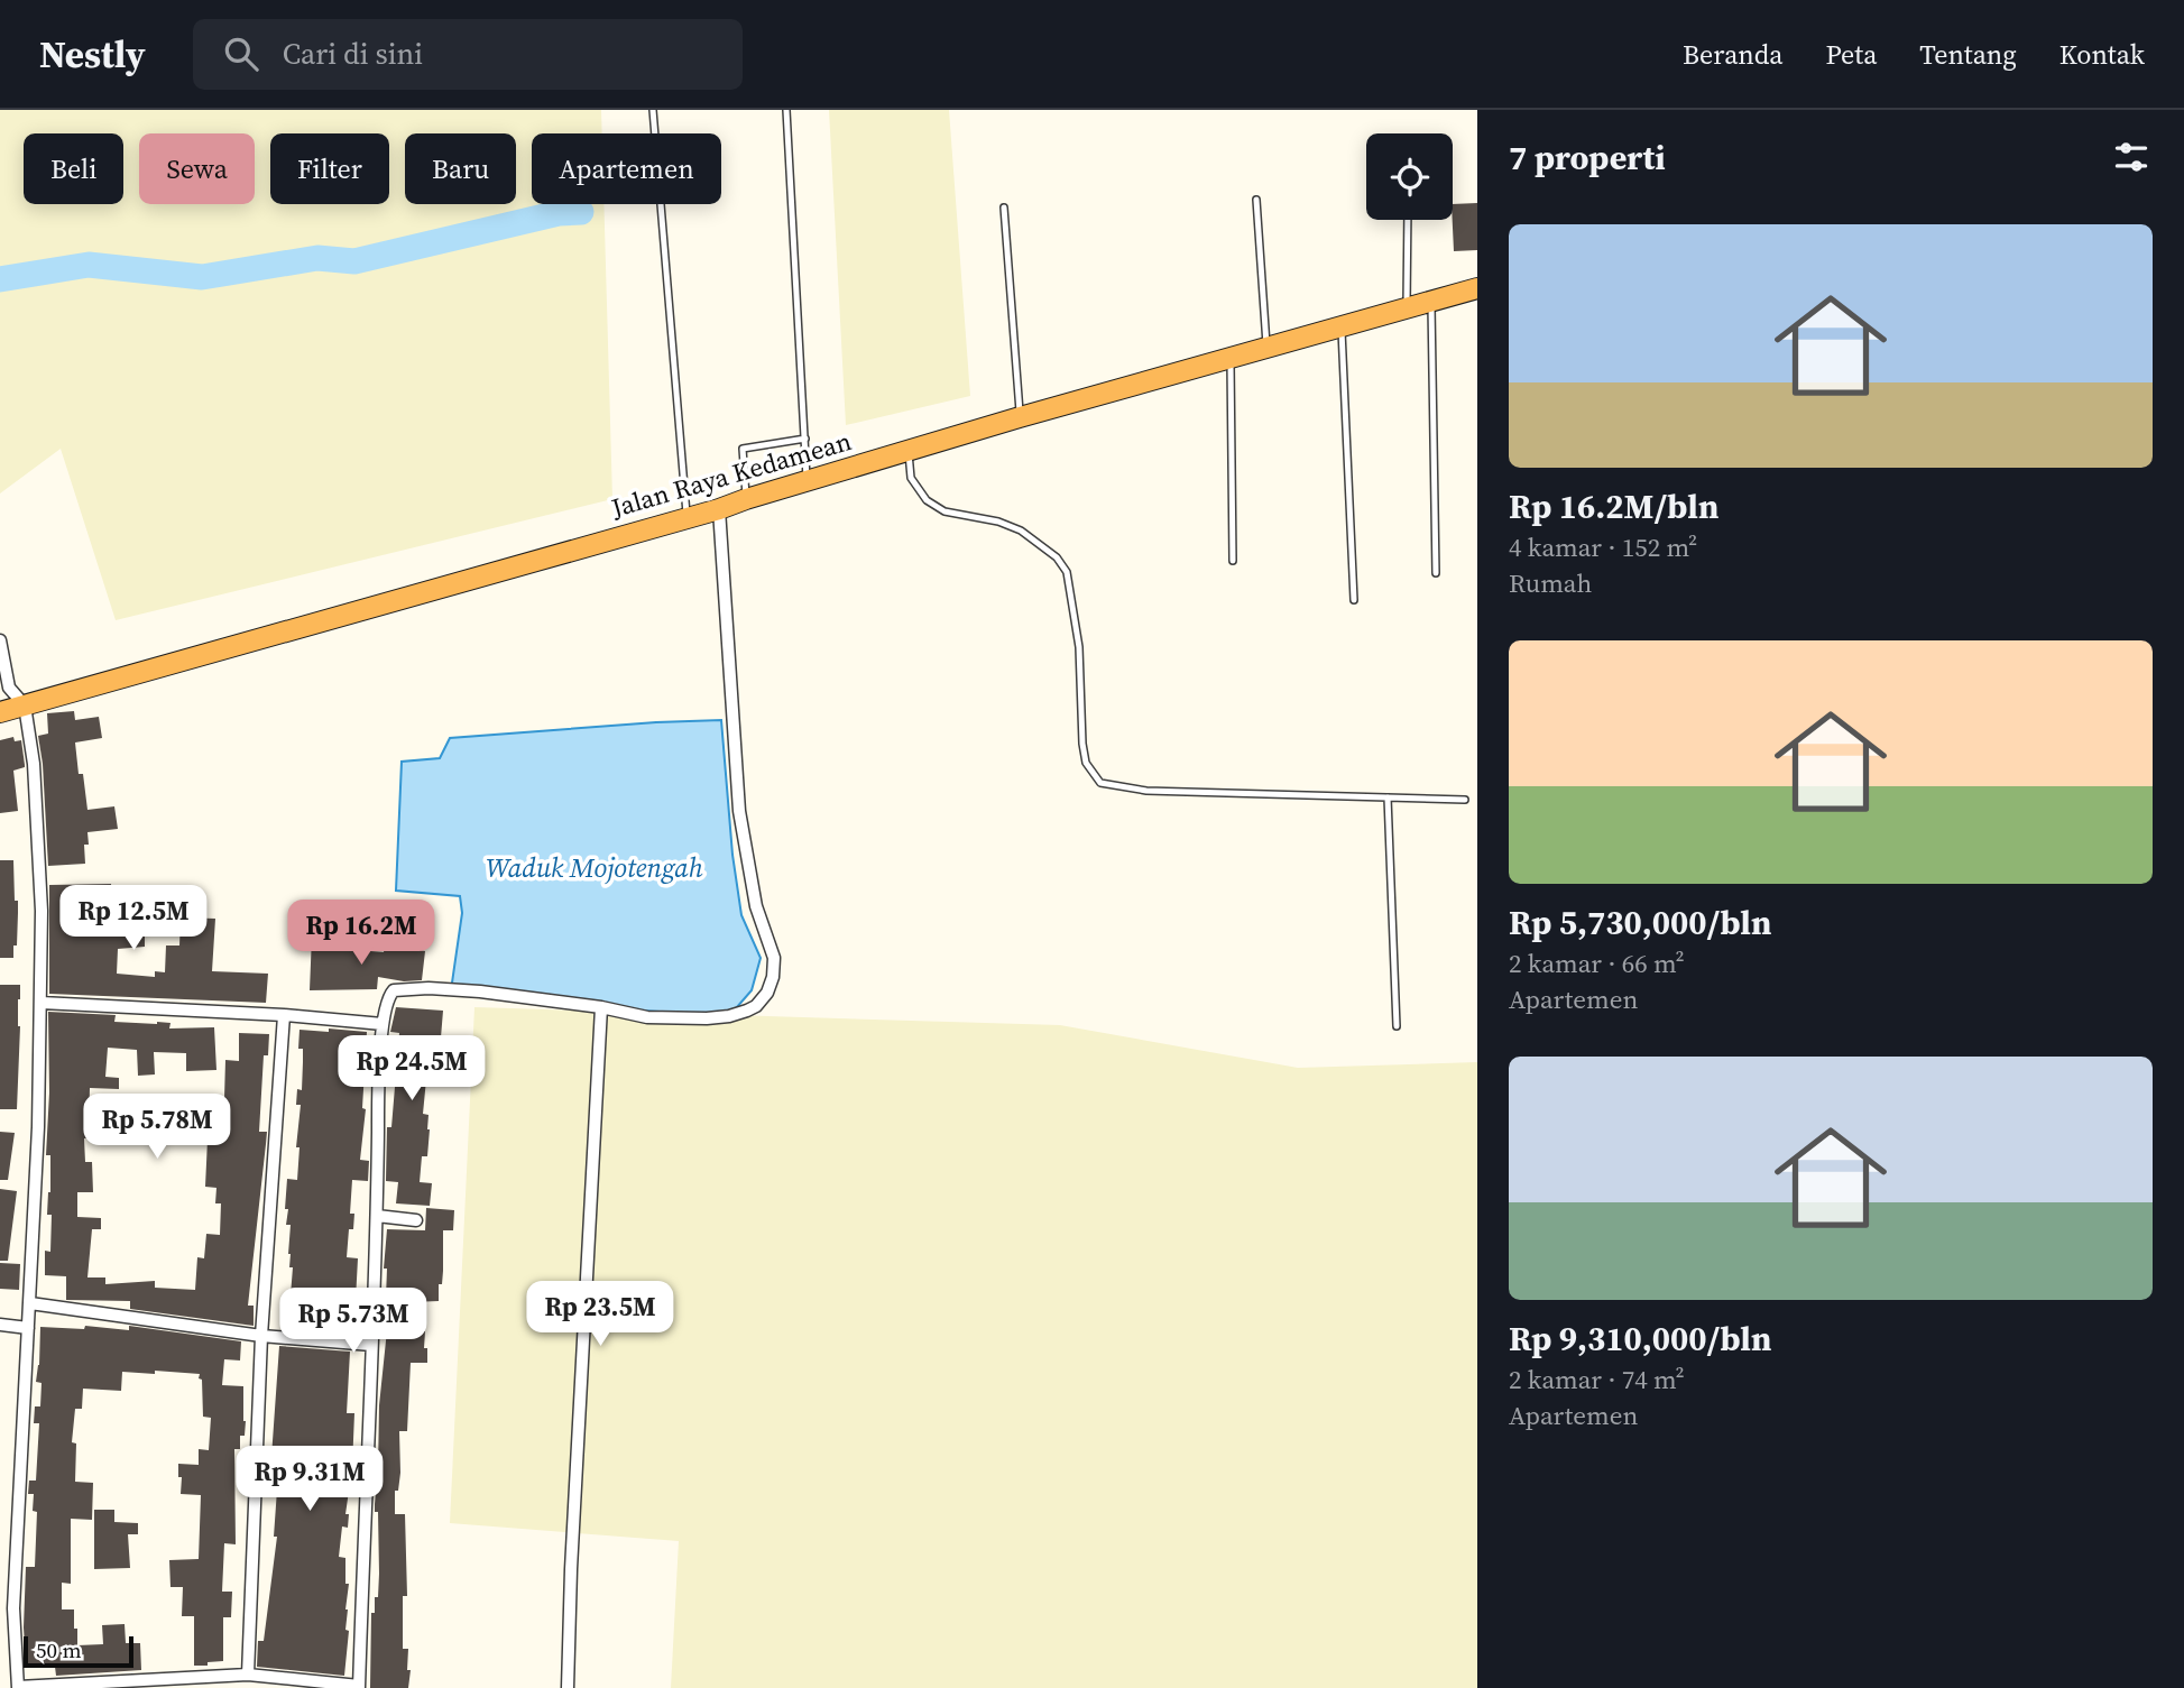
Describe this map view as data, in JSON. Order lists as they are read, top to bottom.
{
  "streets": {
    "highway": ["Jalan Raya Kedamean"]
  },
  "water": ["Waduk Mojotengah"],
  "scale_bar": "50 m",
  "page": {
    "header": "Nestly",
    "search": "Cari di sini",
    "nav": [
      "Beranda",
      "Peta",
      "Tentang",
      "Kontak"
    ],
    "heading": "7 properti",
    "chip": [
      "Beli",
      "Sewa",
      "Filter",
      "Baru",
      "Apartemen"
    ],
    "list": [
      {
        "name": "Rp 16.2M/bln",
        "note": "4 kamar · 152 m² · Rumah"
      },
      {
        "name": "Rp 5,730,000/bln",
        "note": "2 kamar · 66 m² · Apartemen"
      },
      {
        "name": "Rp 9,310,000/bln",
        "note": "2 kamar · 74 m² · Apartemen"
      }
    ],
    "price": [
      "Rp 12.5M",
      "Rp 16.2M",
      "Rp 24.5M",
      "Rp 5.78M",
      "Rp 23.5M",
      "Rp 5.73M",
      "Rp 9.31M"
    ],
    "scale": "50 m"
  }
}
